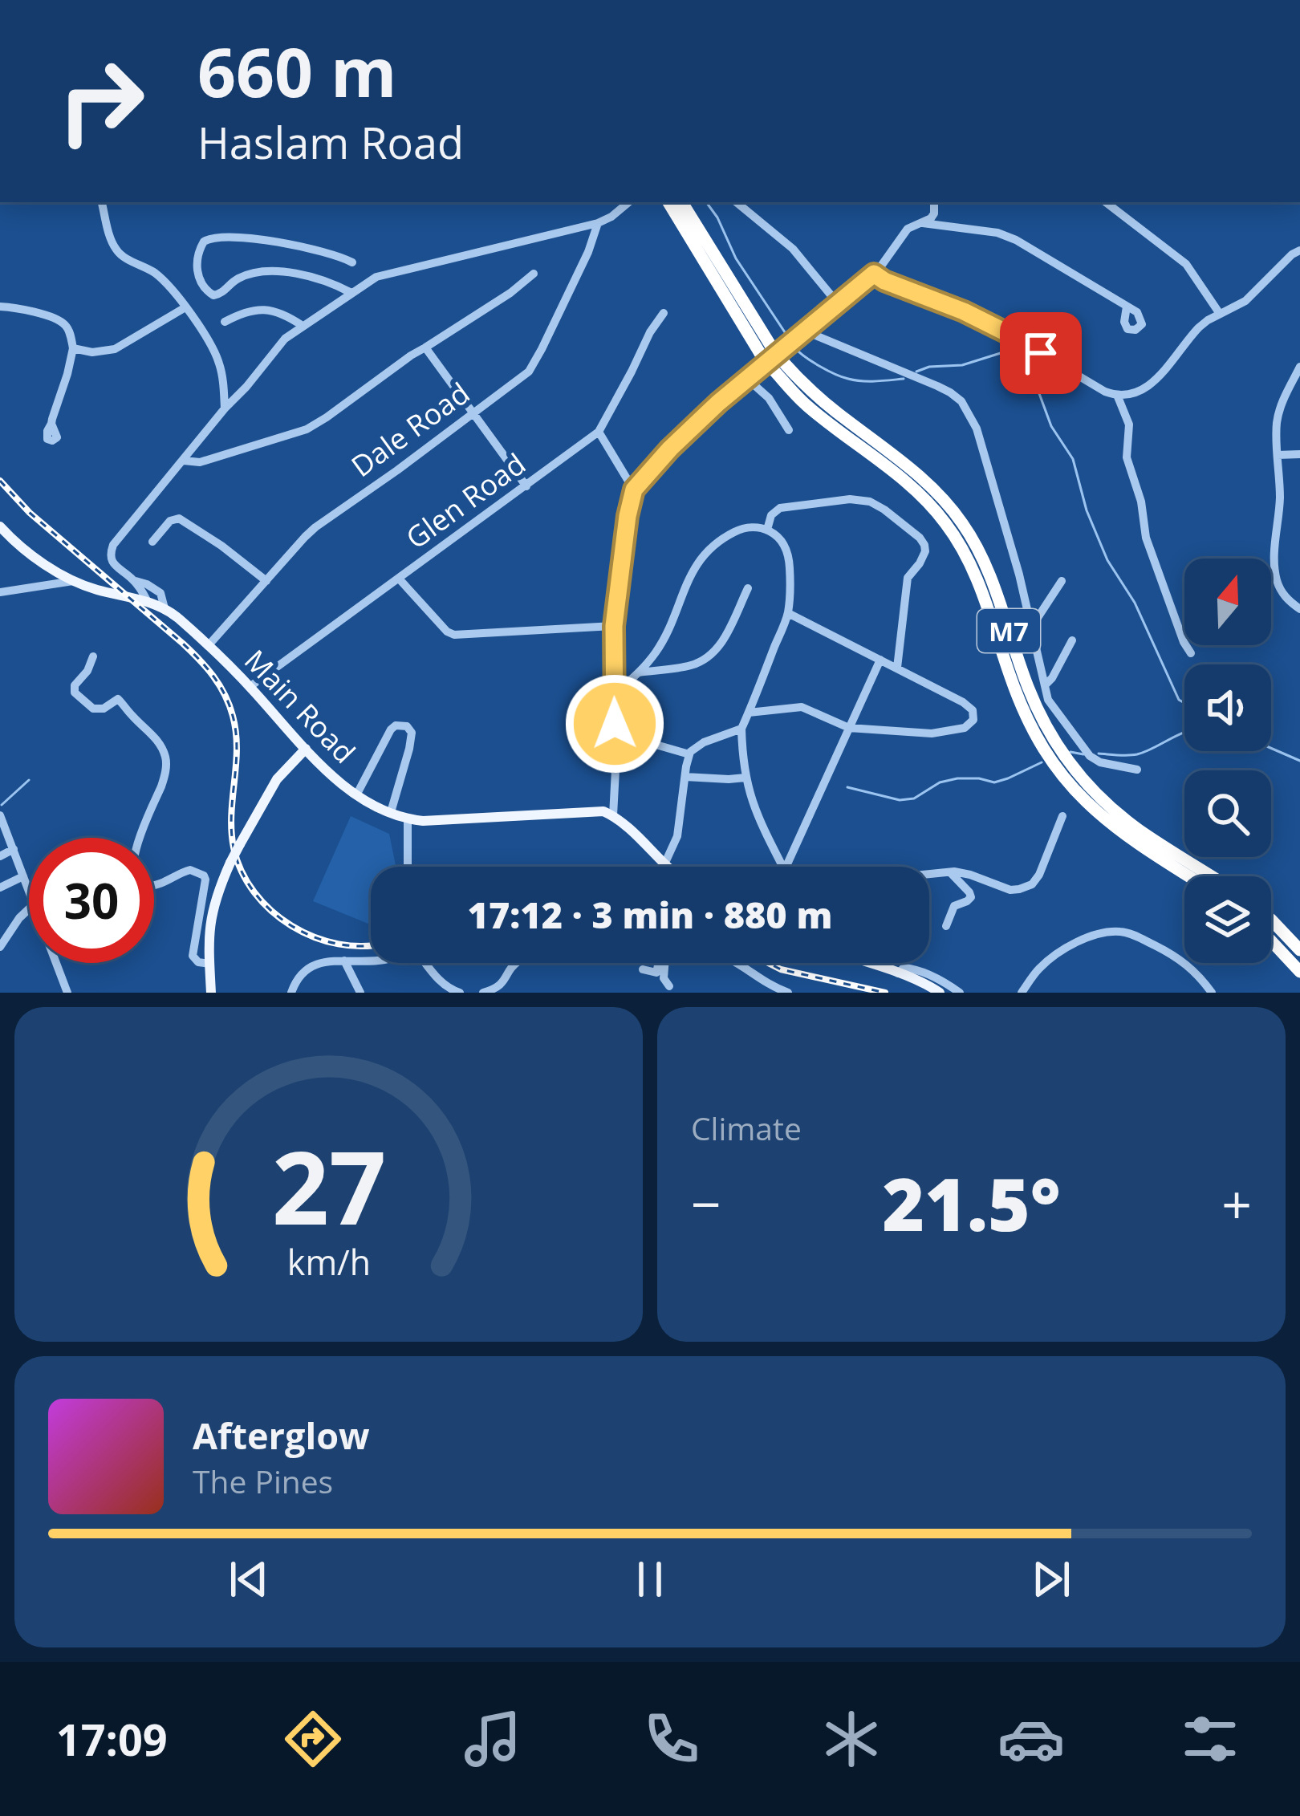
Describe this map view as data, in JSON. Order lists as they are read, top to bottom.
{
  "streets": {
    "highway": ["M7"],
    "main road": ["Main Road"],
    "street": ["Dale Road", "Glen Road"]
  },
  "crossings": [
    ["Dale Road", "Main Road"],
    ["Glen Road", "Main Road"]
  ],
  "north": "top",
  "page": {
    "turn": ["660 m", "Haslam Road"],
    "limit": "30",
    "trip": "17:12 · 3 min · 880 m",
    "tile": "Climate",
    "heat": ["−", "21.5°", "+"],
    "song": ["Afterglow", "The Pines"],
    "tabs": "17:09",
    "gauge": ["27", "km/h"]
  }
}
